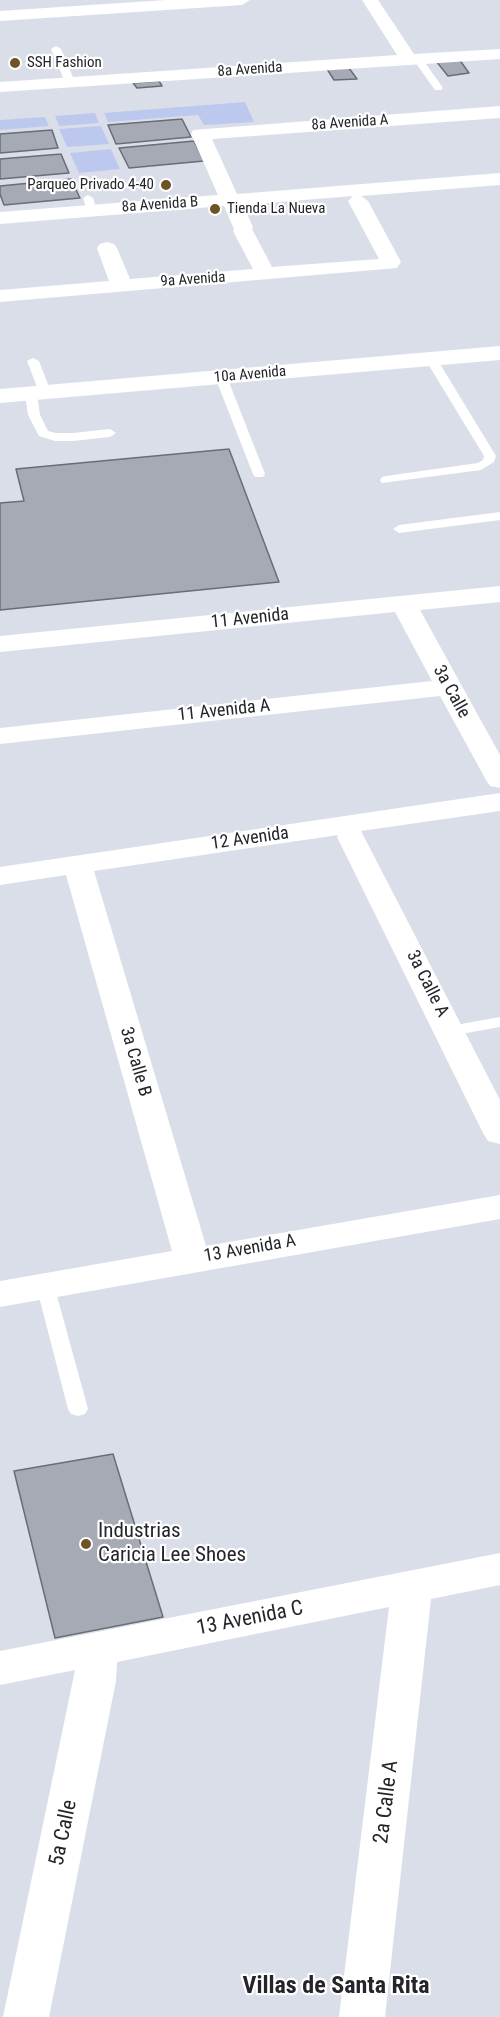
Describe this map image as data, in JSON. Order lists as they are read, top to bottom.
{
  "streets": {
    "street": [
      "8a Avenida",
      "8a Avenida A",
      "8a Avenida B",
      "9a Avenida",
      "10a Avenida",
      "11 Avenida",
      "3a Calle",
      "11 Avenida A",
      "12 Avenida",
      "3a Calle A",
      "3a Calle B",
      "13 Avenida A",
      "13 Avenida C",
      "2a Calle A",
      "5a Calle"
    ]
  },
  "crossings": [
    ["8a Avenida A", "8a Avenida B"],
    ["11 Avenida", "3a Calle"],
    ["3a Calle", "11 Avenida A"],
    ["12 Avenida", "3a Calle B"],
    ["3a Calle B", "13 Avenida A"],
    ["13 Avenida C", "2a Calle A"],
    ["13 Avenida C", "5a Calle"]
  ],
  "districts": ["Villas de Santa Rita"],
  "places": [
    "SSH Fashion",
    "Parqueo Privado 4-40",
    "Tienda La Nueva",
    "Industrias Caricia Lee Shoes"
  ]
}
